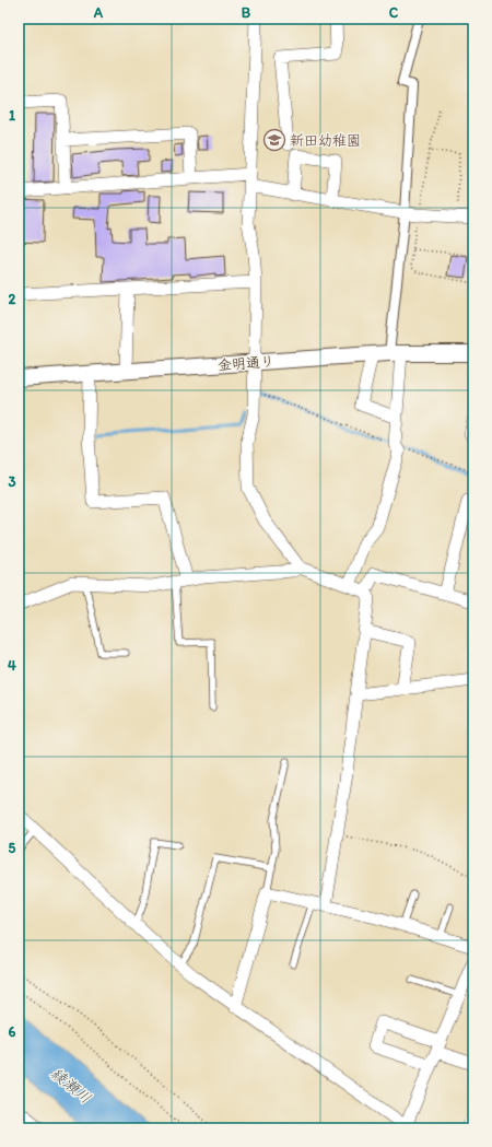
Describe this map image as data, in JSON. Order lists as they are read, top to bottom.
{
  "streets": {
    "street": ["金明通り"]
  },
  "water": ["綾瀬川"],
  "places": {
    "school or university": ["新田幼稚園"]
  },
  "grid": {
    "columns": ["A", "B", "C"],
    "rows": [
      "1",
      "2",
      "3",
      "4",
      "5",
      "6"
    ]
  }
}
